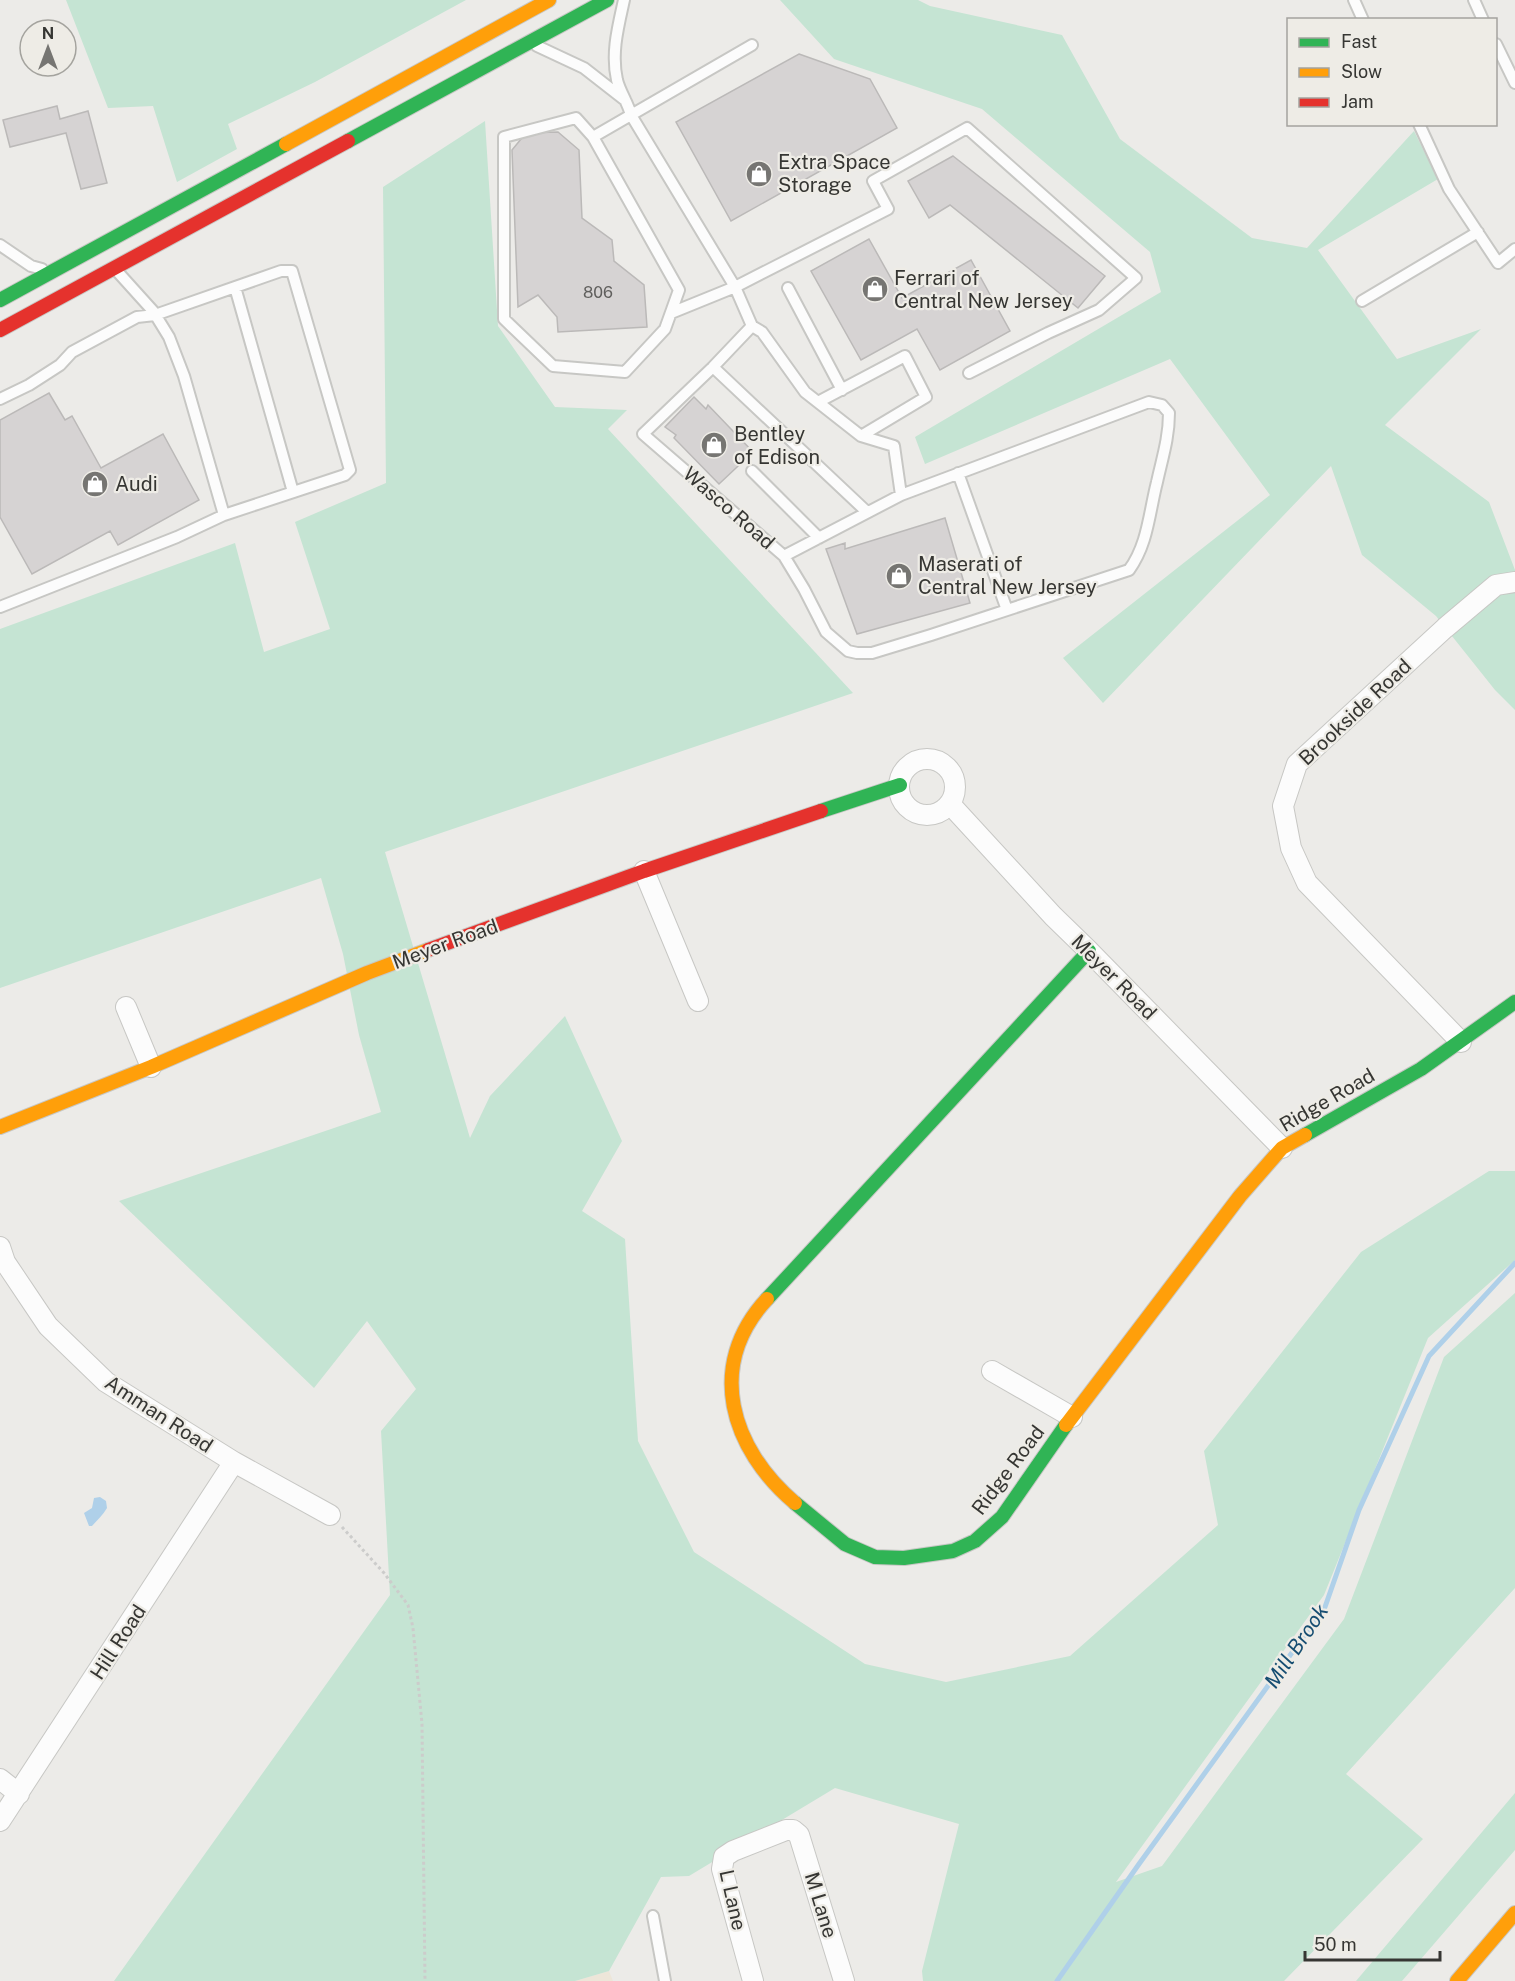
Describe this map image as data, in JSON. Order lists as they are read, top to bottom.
{
  "streets": {
    "main road": ["Meyer Road", "Ridge Road"],
    "street": [
      "Brookside Road",
      "Amman Road",
      "Hill Road",
      "L Lane",
      "M Lane"
    ],
    "lane": ["Wasco Road"]
  },
  "crossings": [
    ["Brookside Road", "Ridge Road"],
    ["Meyer Road", "Ridge Road"],
    ["Amman Road", "Hill Road"],
    ["L Lane", "M Lane"]
  ],
  "water": ["Mill Brook"],
  "places": {
    "shop": [
      "Extra Space Storage",
      "Ferrari of Central New Jersey",
      "Bentley of Edison",
      "Audi",
      "Maserati of Central New Jersey"
    ]
  },
  "house_numbers": ["806"],
  "legend": ["Fast", "Slow", "Jam"],
  "scale_bar": "50 m",
  "north": "top"
}
